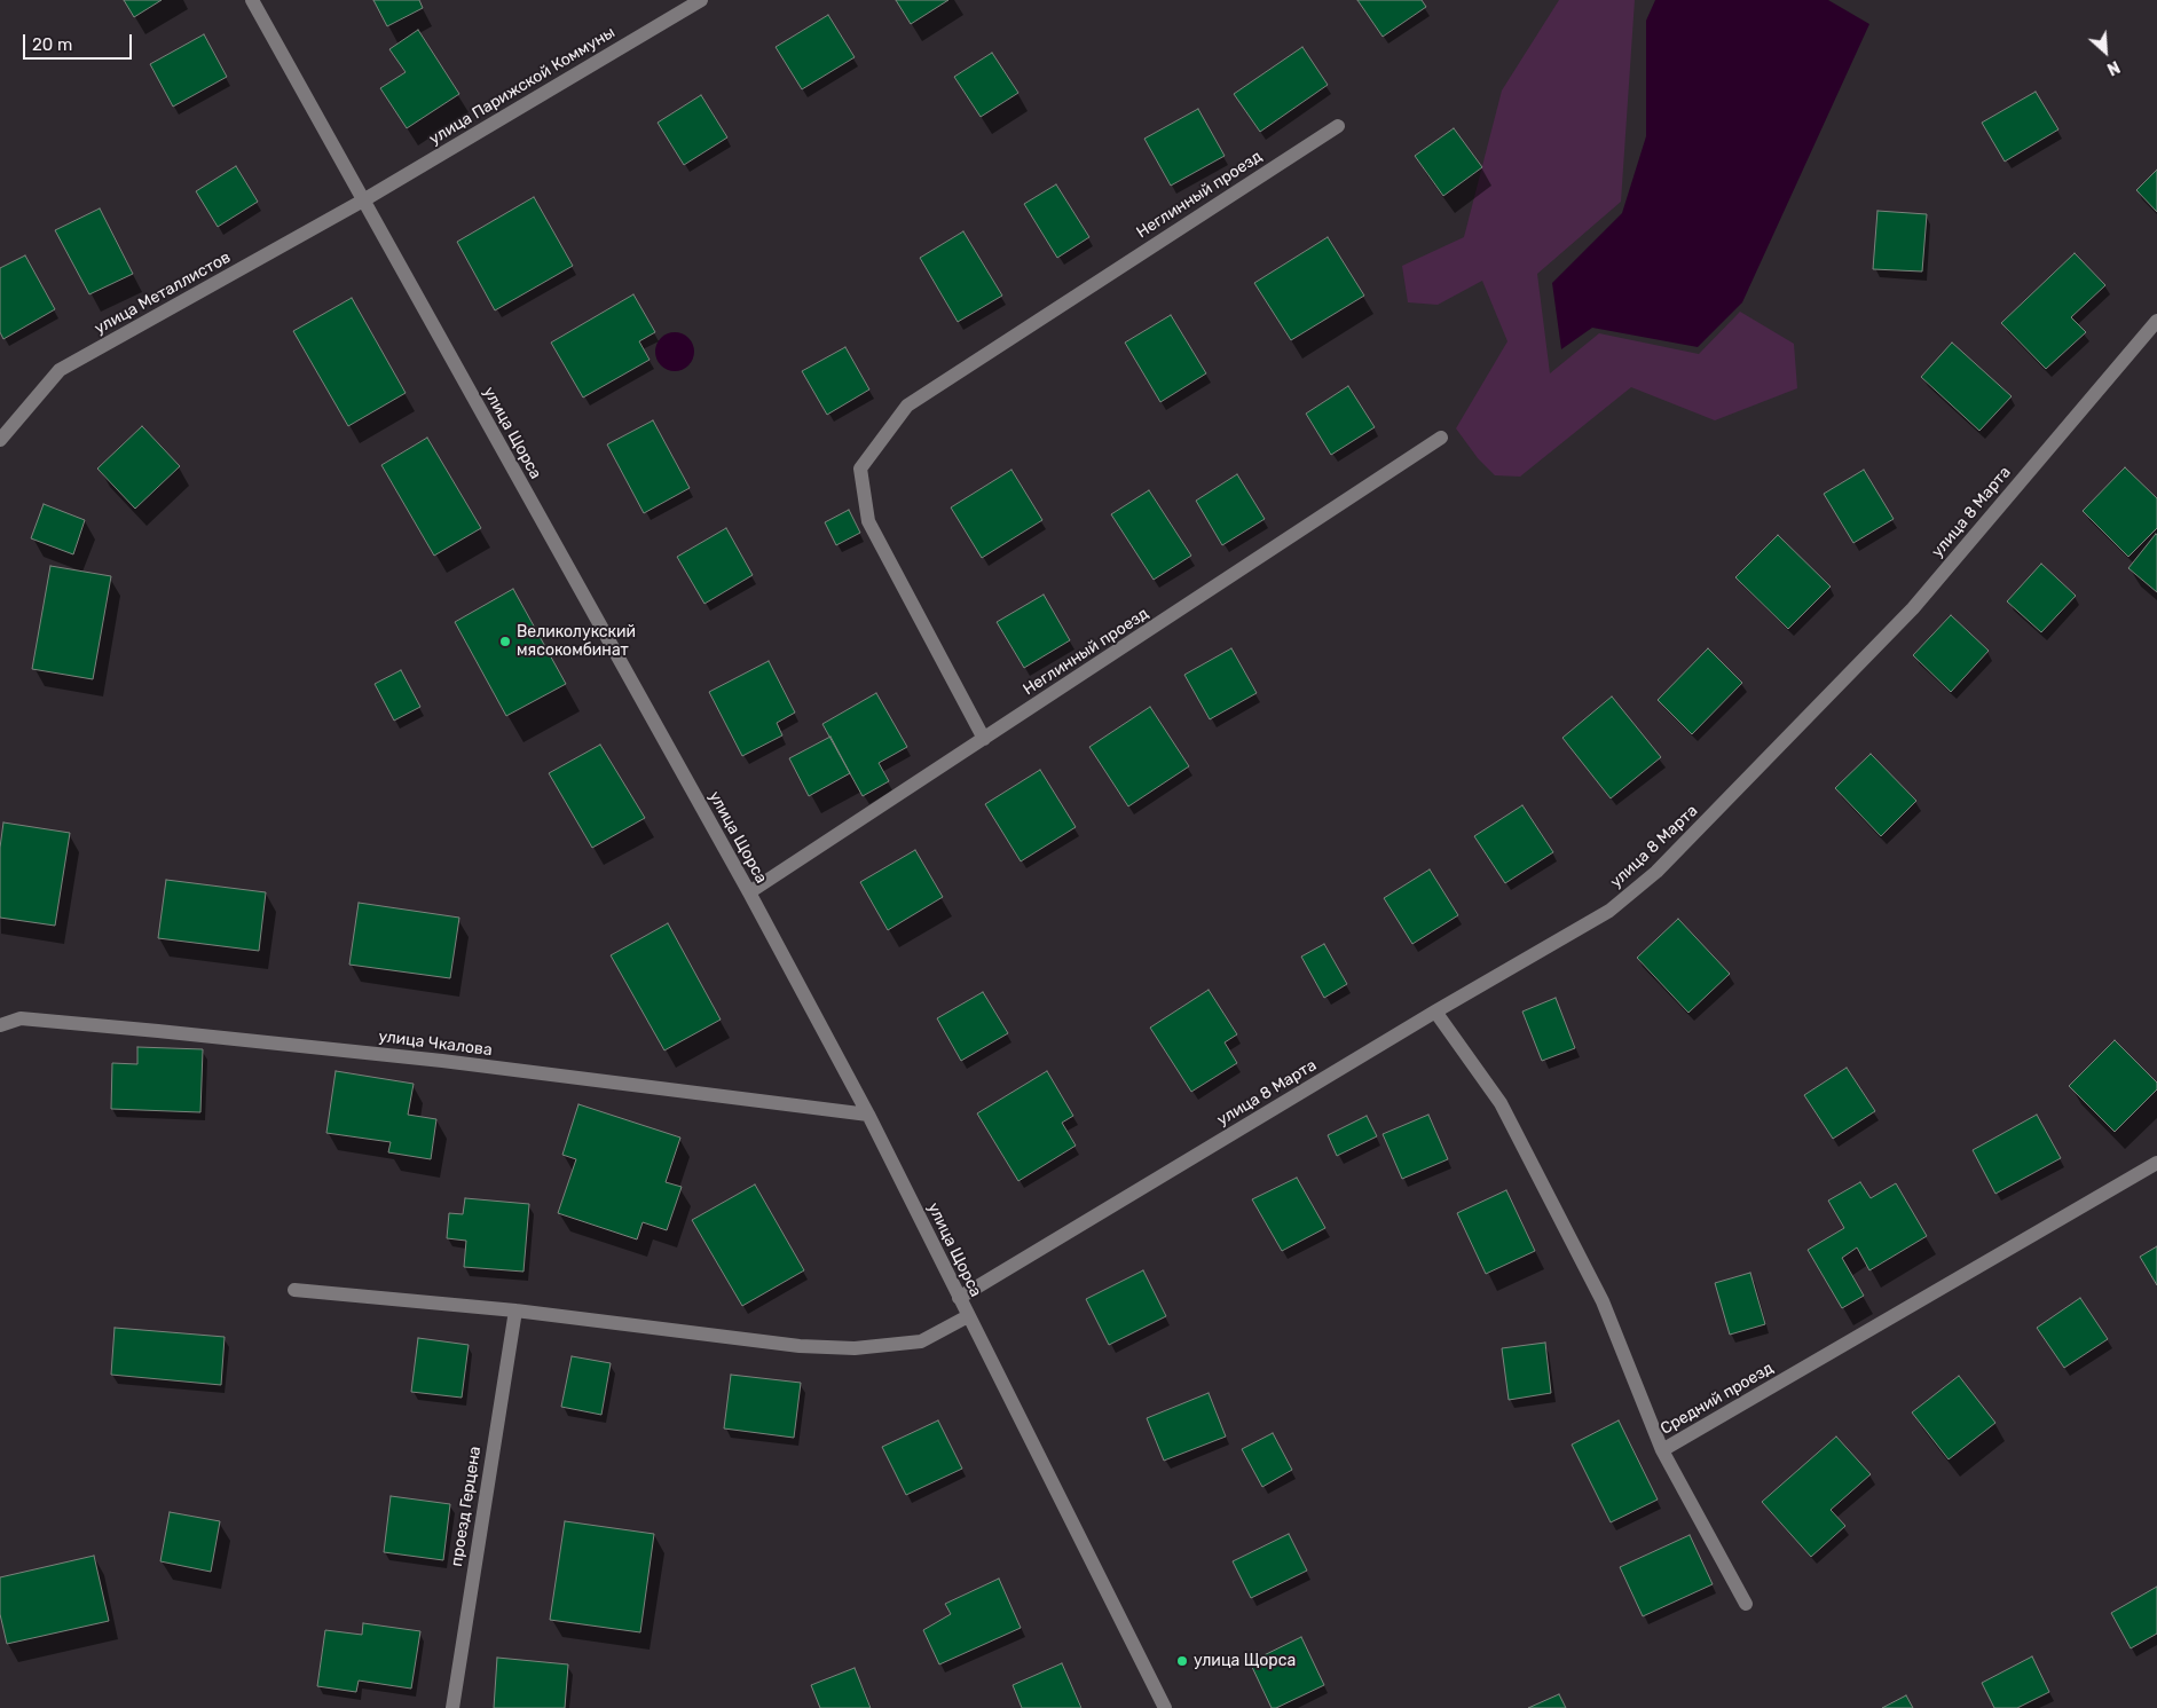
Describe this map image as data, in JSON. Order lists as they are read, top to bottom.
{
  "streets": {
    "street": [
      "улица Парижской Коммуны",
      "Неглинный проезд",
      "улица Металлистов",
      "улица Щорса",
      "улица 8 Марта",
      "улица Чкалова",
      "Средний проезд",
      "проезд Герцена"
    ]
  },
  "crossings": [
    ["улица Парижской Коммуны", "улица Металлистов"],
    ["улица Парижской Коммуны", "улица Щорса"],
    ["Неглинный проезд", "улица Щорса"],
    ["улица Металлистов", "улица Щорса"],
    ["улица Щорса", "улица 8 Марта"],
    ["улица Щорса", "улица Чкалова"],
    ["улица 8 Марта", "Средний проезд"]
  ],
  "places": ["Великолукский мясокомбинат", "улица Щорса"],
  "scale_bar": "20 m",
  "north": "bottom right"
}
